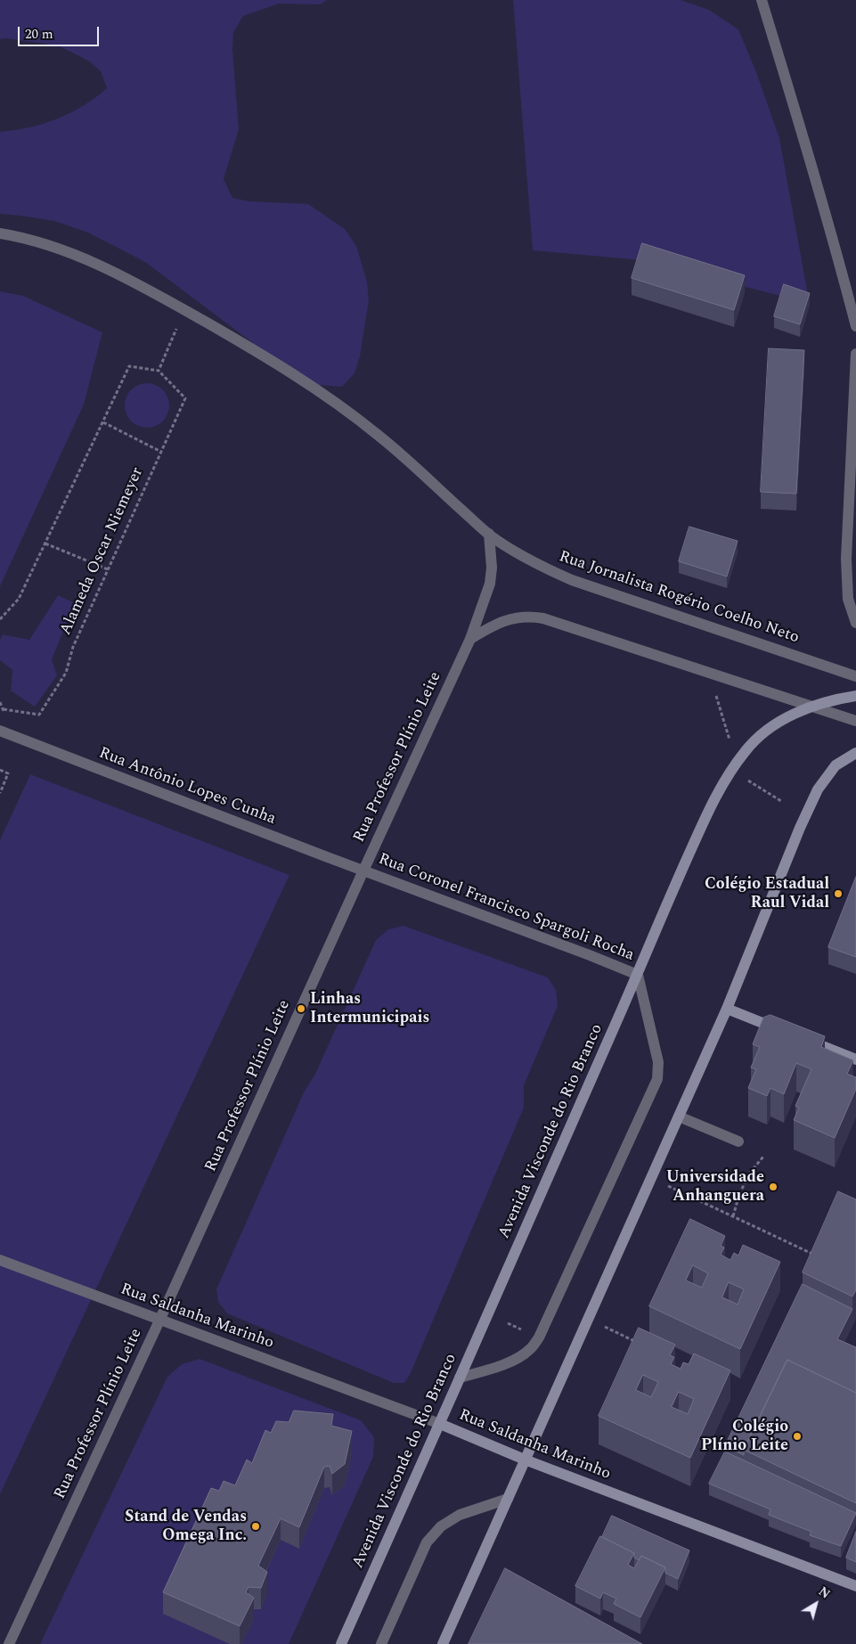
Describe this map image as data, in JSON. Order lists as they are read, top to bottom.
{
  "streets": {
    "main road": ["Avenida Visconde do Rio Branco", "Rua Saldanha Marinho"],
    "street": [
      "Rua Jornalista Rogério Coelho Neto",
      "Rua Professor Plínio Leite",
      "Rua Antônio Lopes Cunha",
      "Rua Coronel Francisco Spargoli Rocha"
    ],
    "path": ["Alameda Oscar Niemeyer"]
  },
  "crossings": [
    ["Rua Jornalista Rogério Coelho Neto", "Rua Professor Plínio Leite"],
    ["Rua Professor Plínio Leite", "Rua Antônio Lopes Cunha"],
    ["Rua Professor Plínio Leite", "Rua Coronel Francisco Spargoli Rocha"],
    ["Rua Professor Plínio Leite", "Rua Saldanha Marinho"],
    ["Rua Antônio Lopes Cunha", "Rua Coronel Francisco Spargoli Rocha"],
    ["Rua Coronel Francisco Spargoli Rocha", "Avenida Visconde do Rio Branco"],
    ["Avenida Visconde do Rio Branco", "Rua Saldanha Marinho"]
  ],
  "places": [
    "Colégio Estadual Raul Vidal",
    "Linhas Intermunicipais",
    "Universidade Anhanguera",
    "Colégio Plínio Leite",
    "Stand de Vendas Omega Inc."
  ],
  "scale_bar": "20 m",
  "north": "top right"
}
